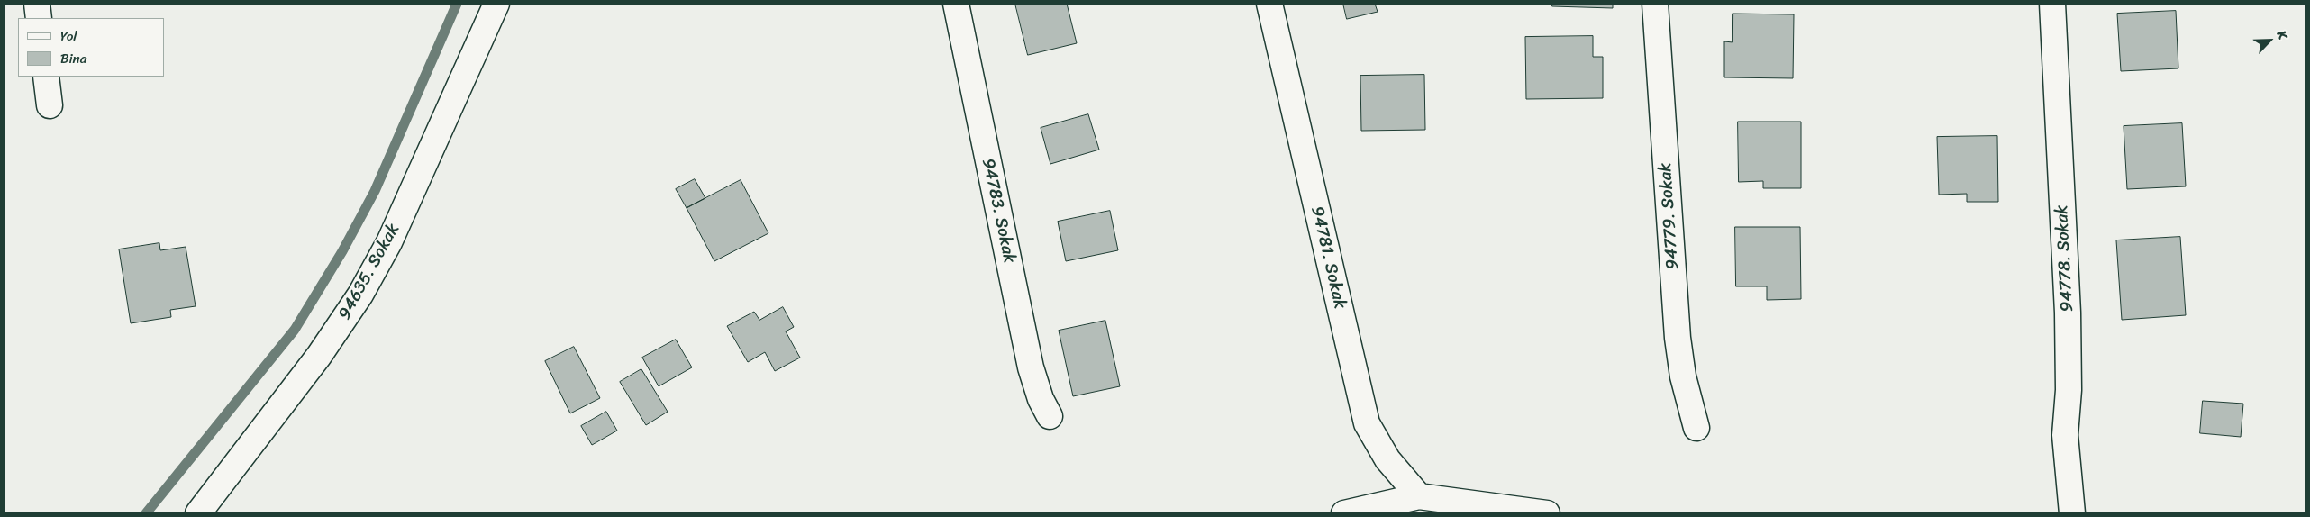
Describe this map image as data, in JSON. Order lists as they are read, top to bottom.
{
  "streets": {
    "street": [
      "94783. Sokak",
      "94779. Sokak",
      "94781. Sokak",
      "94778. Sokak",
      "94635. Sokak"
    ]
  },
  "legend": ["Yol", "Bina"],
  "north": "top right"
}
